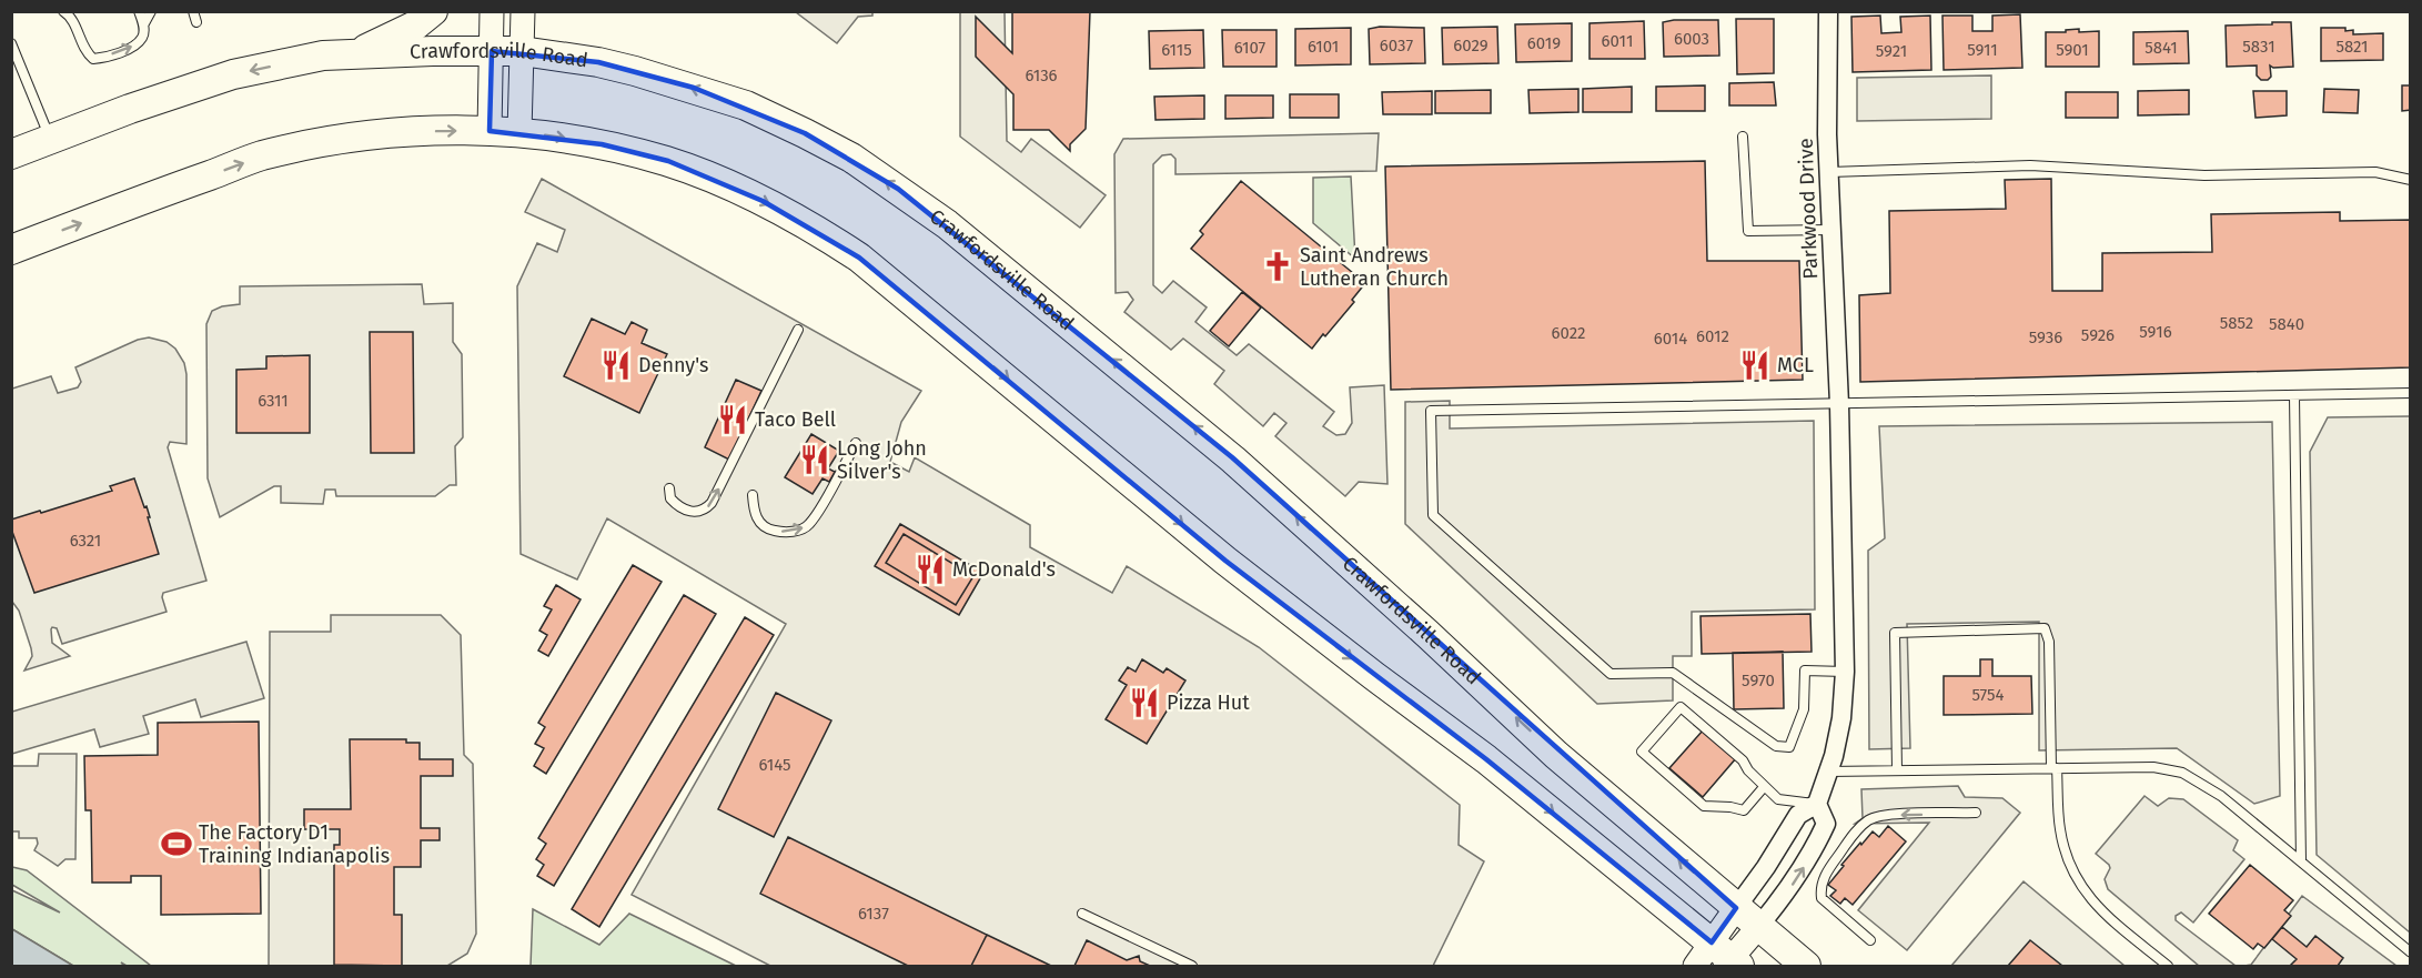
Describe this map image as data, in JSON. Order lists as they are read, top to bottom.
{
  "streets": {
    "main road": ["Crawfordsville Road"],
    "street": ["Parkwood Drive"]
  },
  "places": {
    "church": ["Saint Andrews Lutheran Church"],
    "restaurant": [
      "Denny's",
      "MCL",
      "Taco Bell",
      "Long John Silver's",
      "McDonald's",
      "Pizza Hut"
    ],
    "sports": ["The Factory D1 Training Indianapolis"]
  },
  "house_numbers": [
    "6003",
    "6011",
    "6019",
    "6037",
    "6029",
    "6101",
    "5831",
    "5821",
    "6107",
    "5841",
    "6115",
    "5911",
    "5901",
    "5921",
    "6136",
    "5852",
    "5840",
    "5916",
    "6022",
    "5926",
    "6012",
    "5936",
    "6014",
    "6311",
    "6321",
    "5970",
    "5754",
    "6145",
    "6137"
  ]
}
